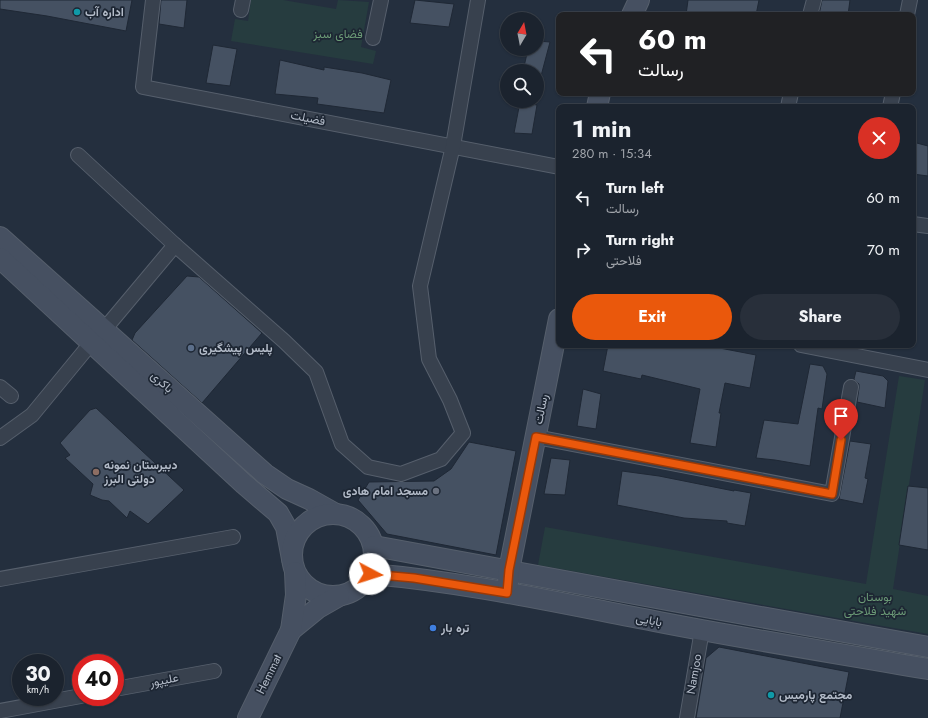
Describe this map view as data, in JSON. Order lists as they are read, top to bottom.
{
  "streets": {
    "street": [
      "فضیلت",
      "باکری",
      "رسالت",
      "بابایی",
      "Hemmat",
      "Namjoo",
      "علیپور"
    ]
  },
  "crossings": [
    ["باکری", "بابایی"],
    ["رسالت", "بابایی"],
    ["بابایی", "Namjoo"]
  ],
  "parks": ["فضای سبز", "بوستان شهید فلاحتی"],
  "places": [
    "اداره آب",
    "پلیس پیشگیری",
    "دبیرستان نمونه دولتی البرز",
    "مسجد امام هادی",
    "تره بار",
    "مجتمع پارمیس"
  ],
  "north": "top",
  "page": {
    "turn": ["60 m", "رسالت"],
    "heading": ["1 min", "280 m · 15:34"],
    "list": [
      {
        "name": "Turn left",
        "note": "رسالت",
        "value": "60 m"
      },
      {
        "name": "Turn right",
        "note": "فلاحتی",
        "value": "70 m"
      }
    ],
    "buttons": ["Exit", "Share"],
    "speed": "30 km/h",
    "limit": "40"
  }
}
